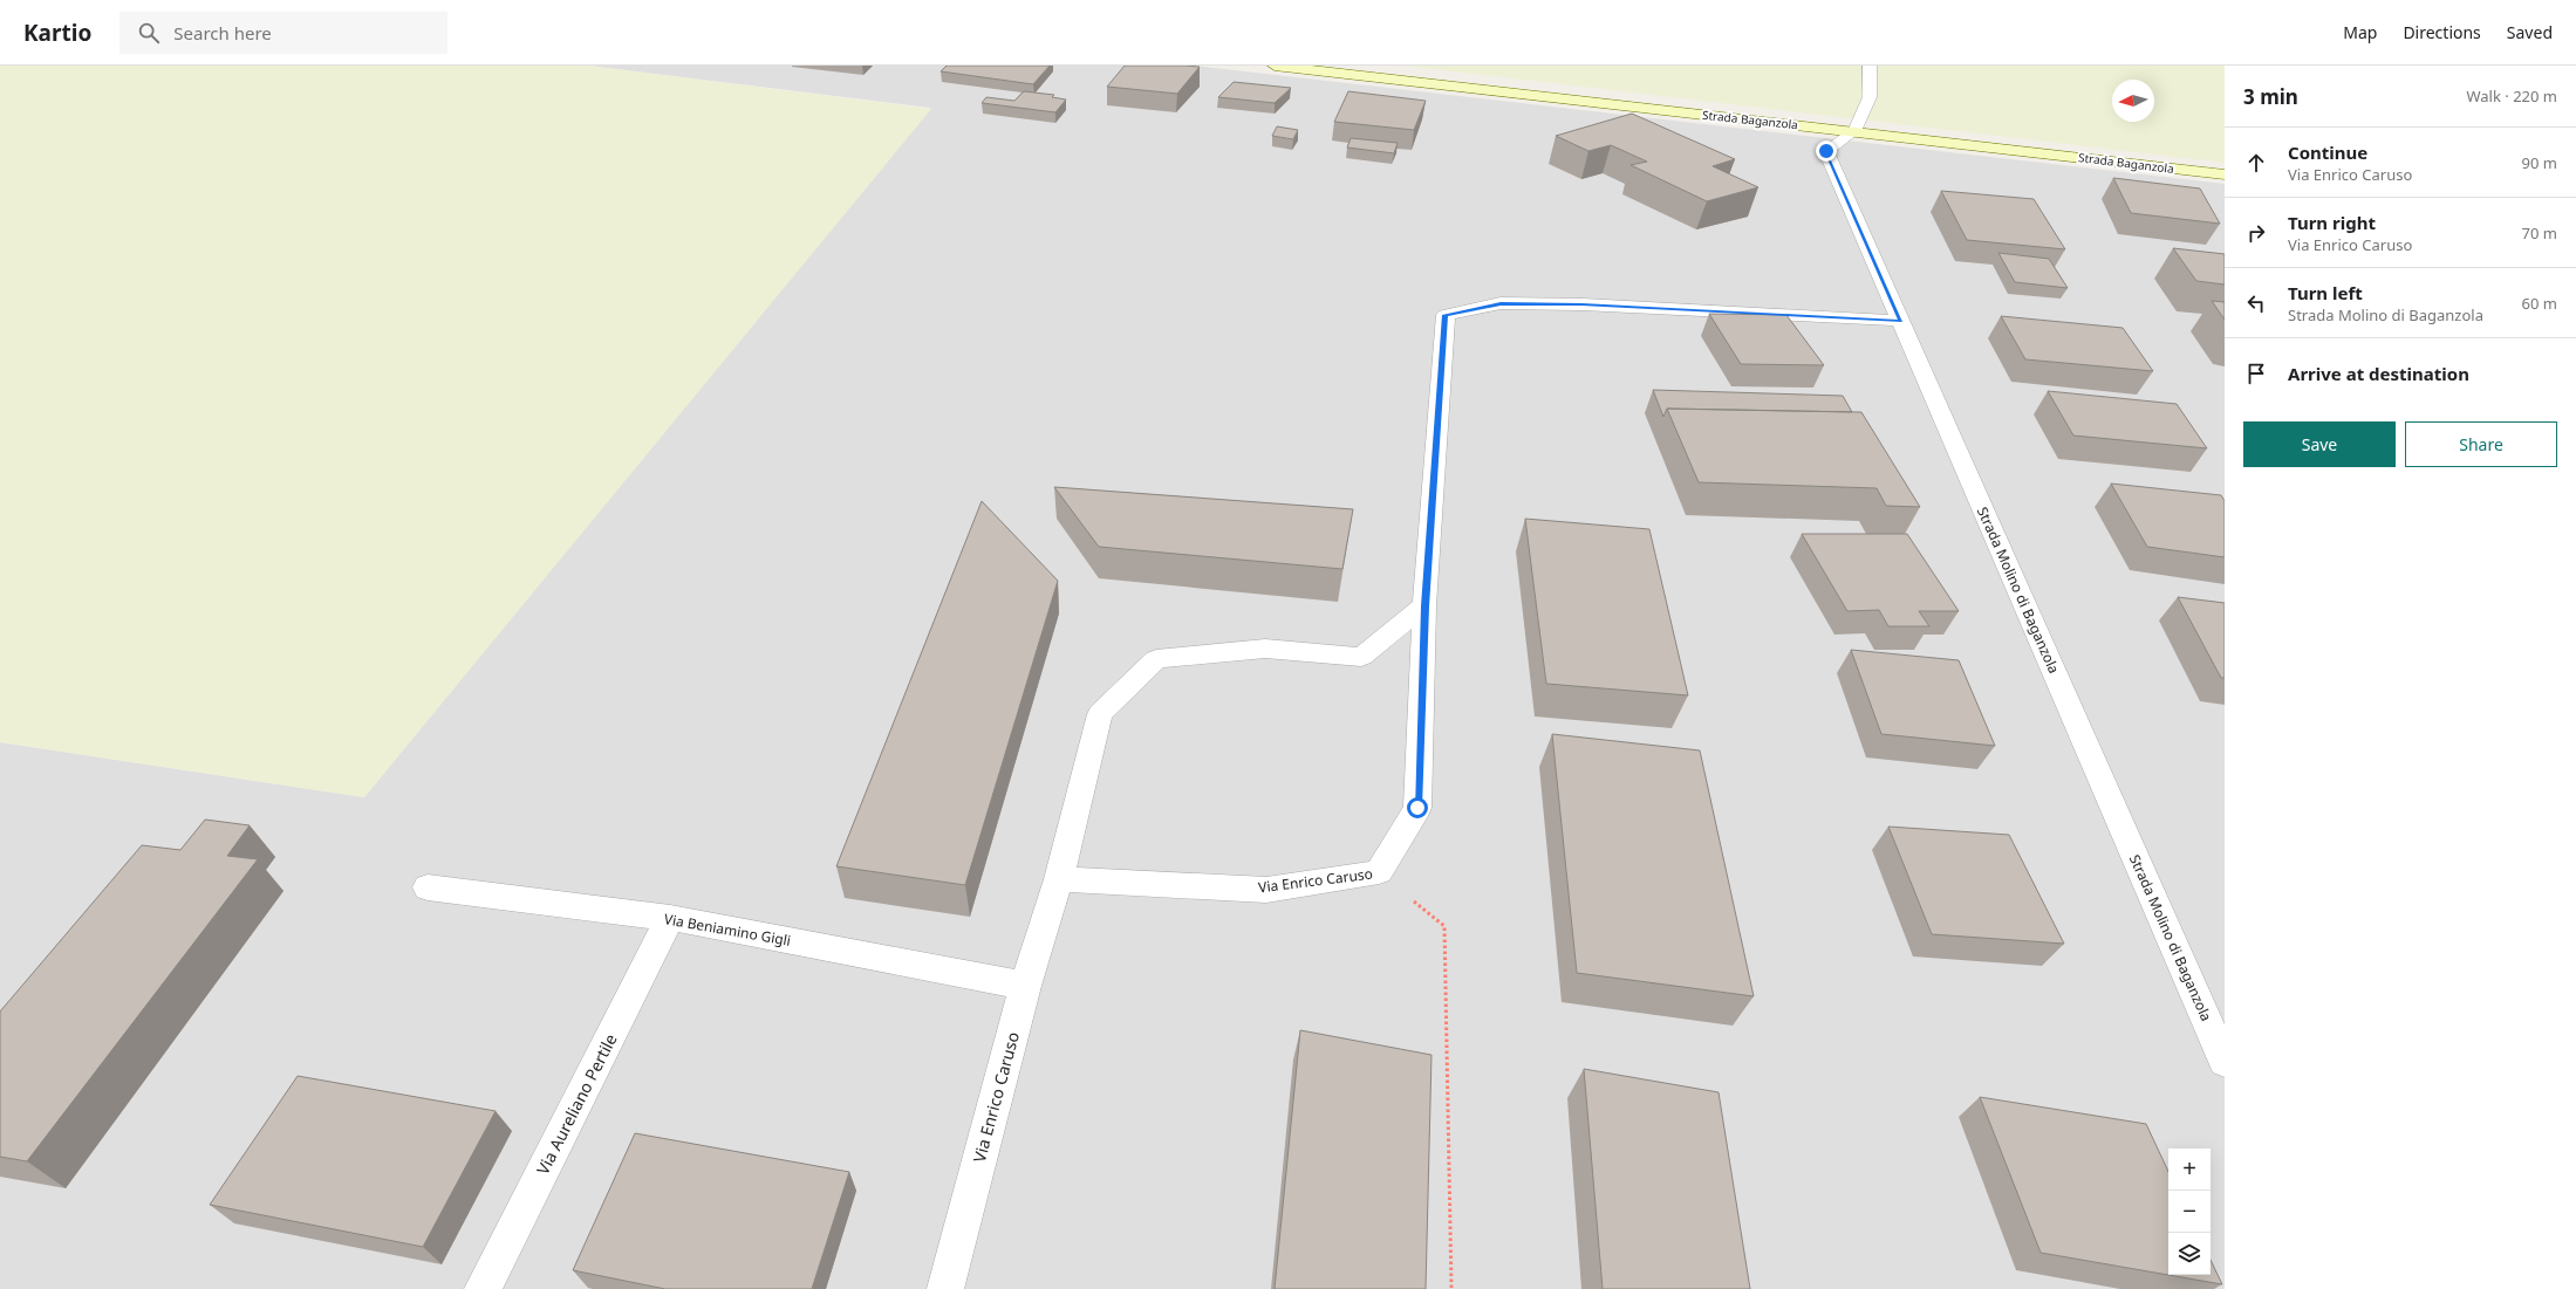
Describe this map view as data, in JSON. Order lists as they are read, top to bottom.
{
  "streets": {
    "main road": ["Strada Baganzola"],
    "street": [
      "Strada Molino di Baganzola",
      "Via Enrico Caruso",
      "Via Beniamino Gigli",
      "Via Aureliano Pertile"
    ]
  },
  "crossings": [
    ["Strada Baganzola", "Strada Molino di Baganzola"],
    ["Strada Molino di Baganzola", "Via Enrico Caruso"],
    ["Via Enrico Caruso", "Via Beniamino Gigli"],
    ["Via Beniamino Gigli", "Via Aureliano Pertile"]
  ],
  "north": "left",
  "page": {
    "header": "Kartio",
    "search": "Search here",
    "nav": ["Map", "Directions", "Saved"],
    "heading": ["3 min", "Walk · 220 m"],
    "list": [
      ["Continue", "Via Enrico Caruso", "90 m"],
      ["Turn right", "Via Enrico Caruso", "70 m"],
      ["Turn left", "Strada Molino di Baganzola", "60 m"],
      "Arrive at destination"
    ],
    "buttons": ["Save", "Share"],
    "map_buttons": ["+", "−"]
  }
}
